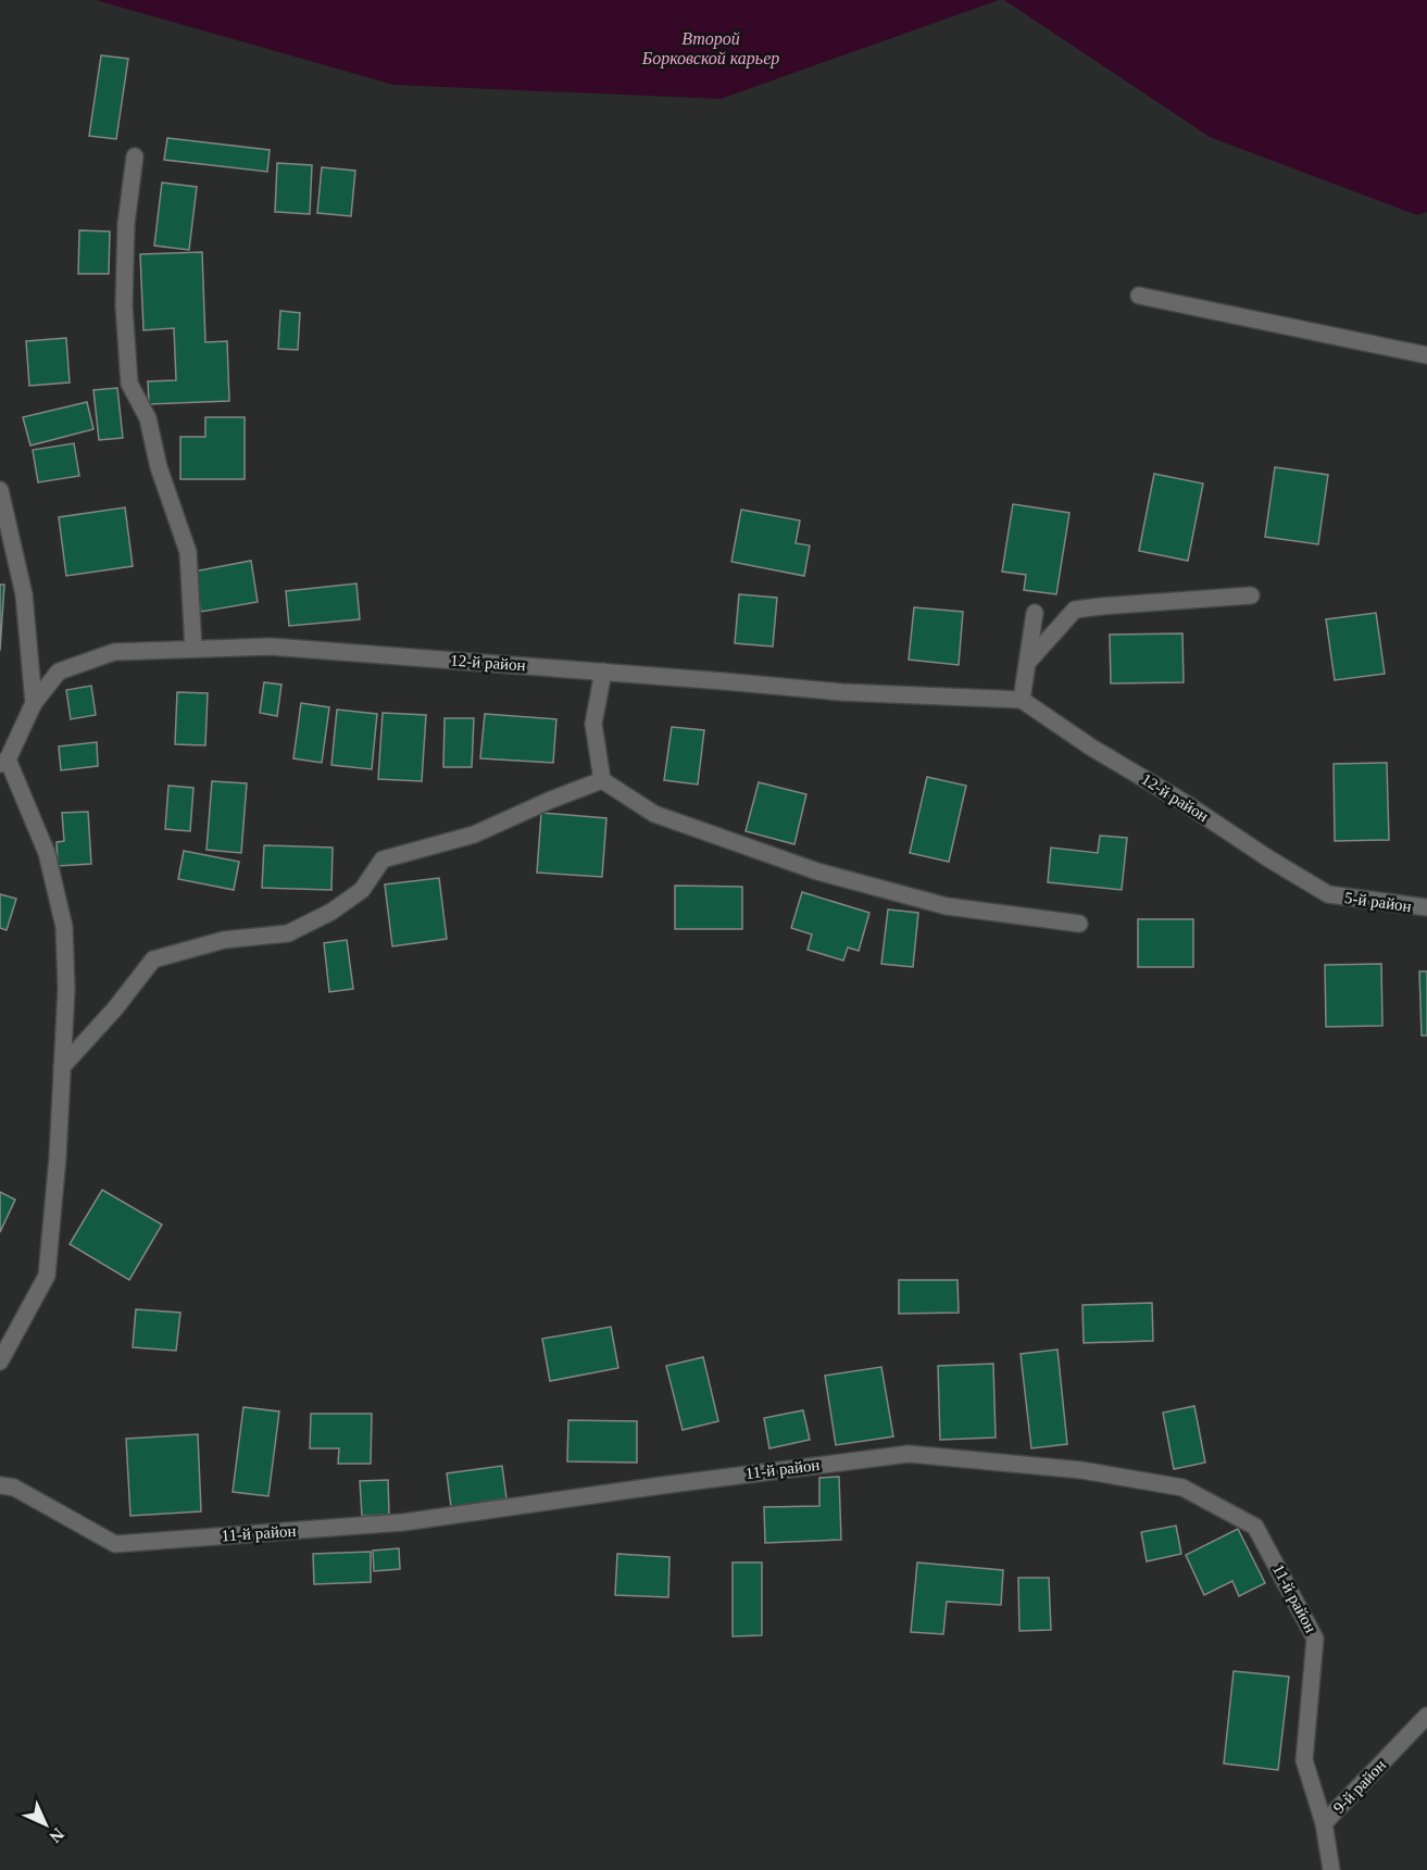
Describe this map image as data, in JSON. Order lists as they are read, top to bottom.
{
  "streets": {
    "street": [
      "12-й район",
      "5-й район",
      "11-й район",
      "9-й район"
    ]
  },
  "crossings": [
    ["12-й район", "5-й район"],
    ["11-й район", "9-й район"]
  ],
  "water": ["Второй Борковской карьер"],
  "north": "bottom right"
}
